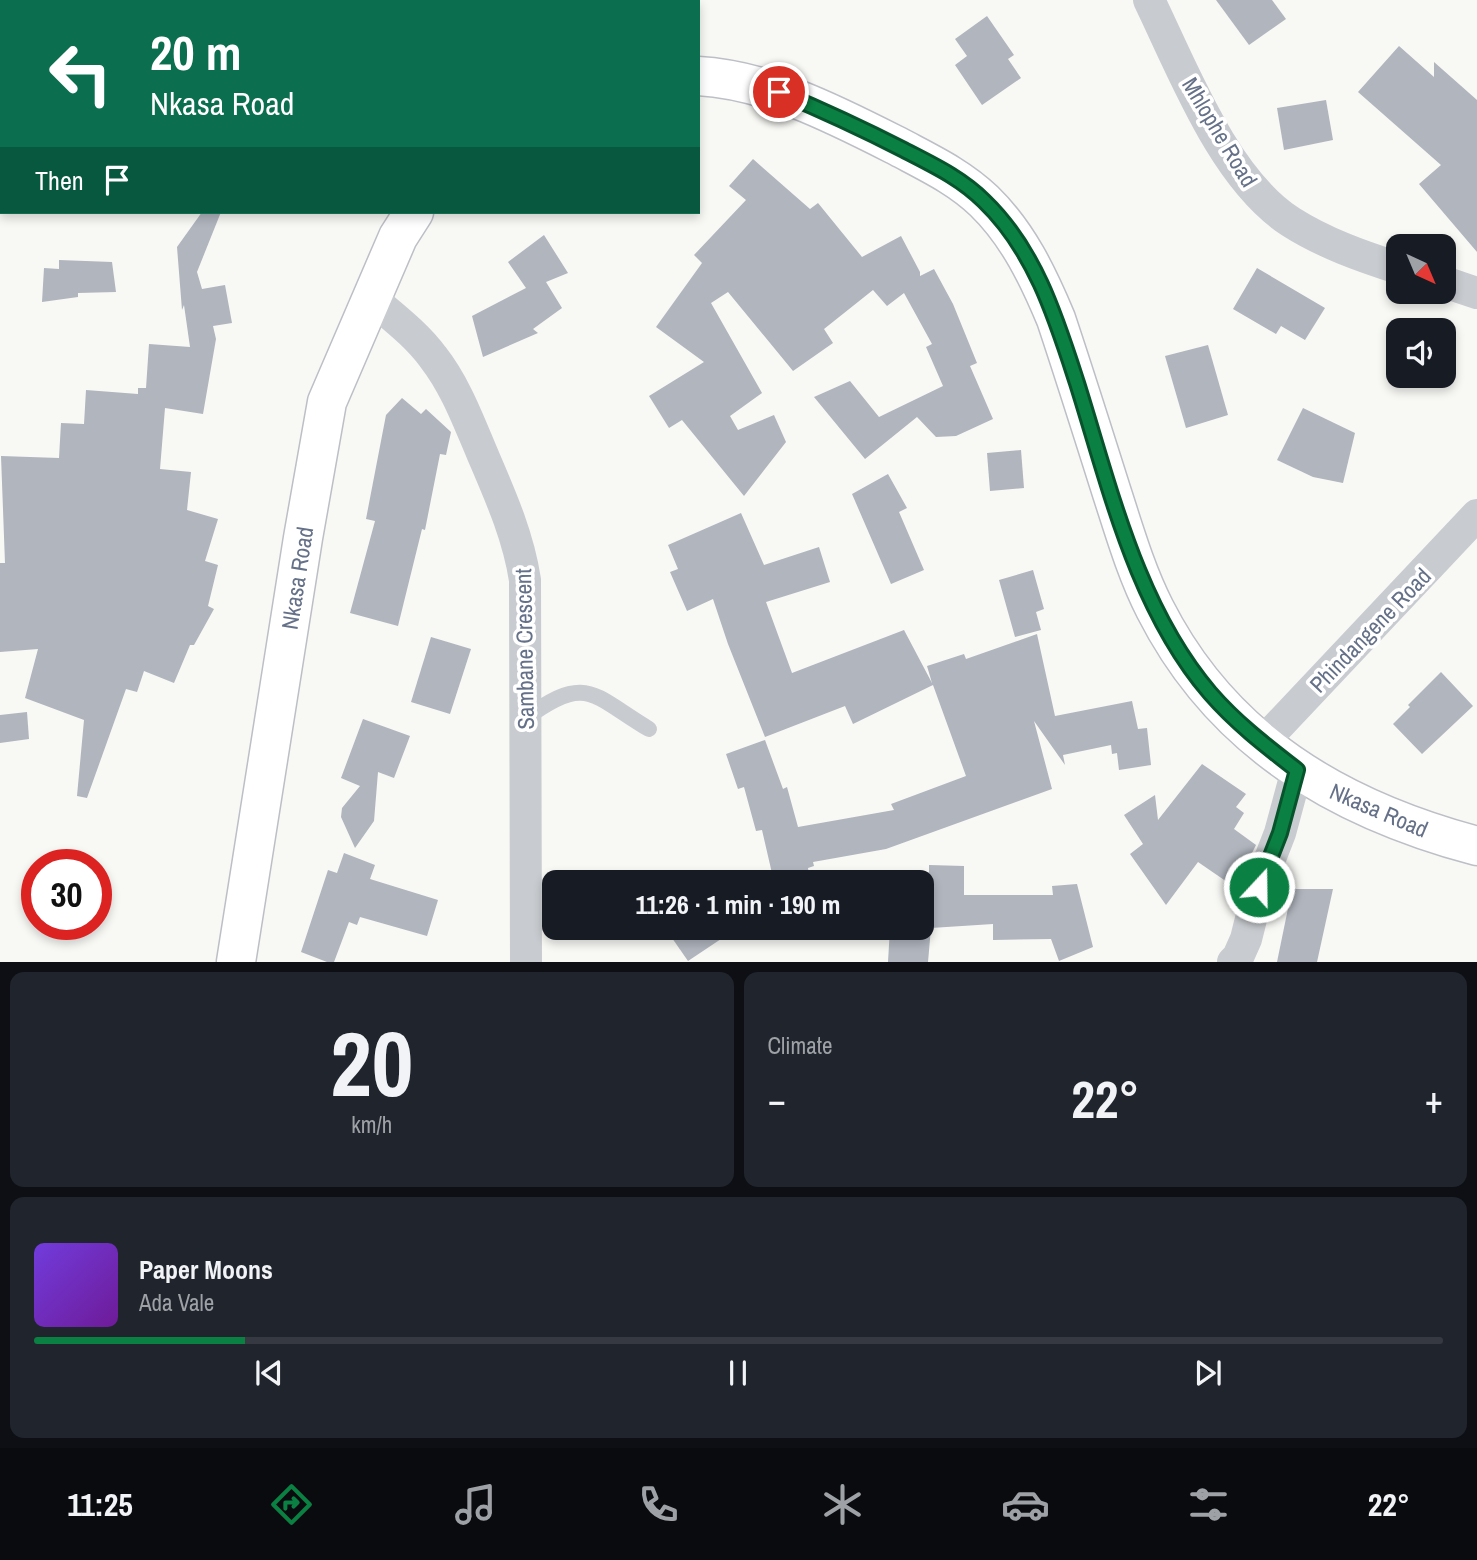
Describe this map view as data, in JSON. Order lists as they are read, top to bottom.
{
  "streets": {
    "street": [
      "Mhlophe Road",
      "Nkasa Road",
      "Phindangene Road",
      "Sambane Crescent"
    ]
  },
  "crossings": [
    ["Nkasa Road", "Phindangene Road"],
    ["Nkasa Road", "Sambane Crescent"]
  ],
  "north": "bottom right",
  "page": {
    "turn": ["20 m", "Nkasa Road"],
    "then": "Then",
    "limit": "30",
    "trip": "11:26 · 1 min · 190 m",
    "tile": [
      ["20", "km/h"],
      "Climate"
    ],
    "heat": ["−", "22°", "+"],
    "song": ["Paper Moons", "Ada Vale"],
    "tabs": ["11:25", "22°"]
  }
}
